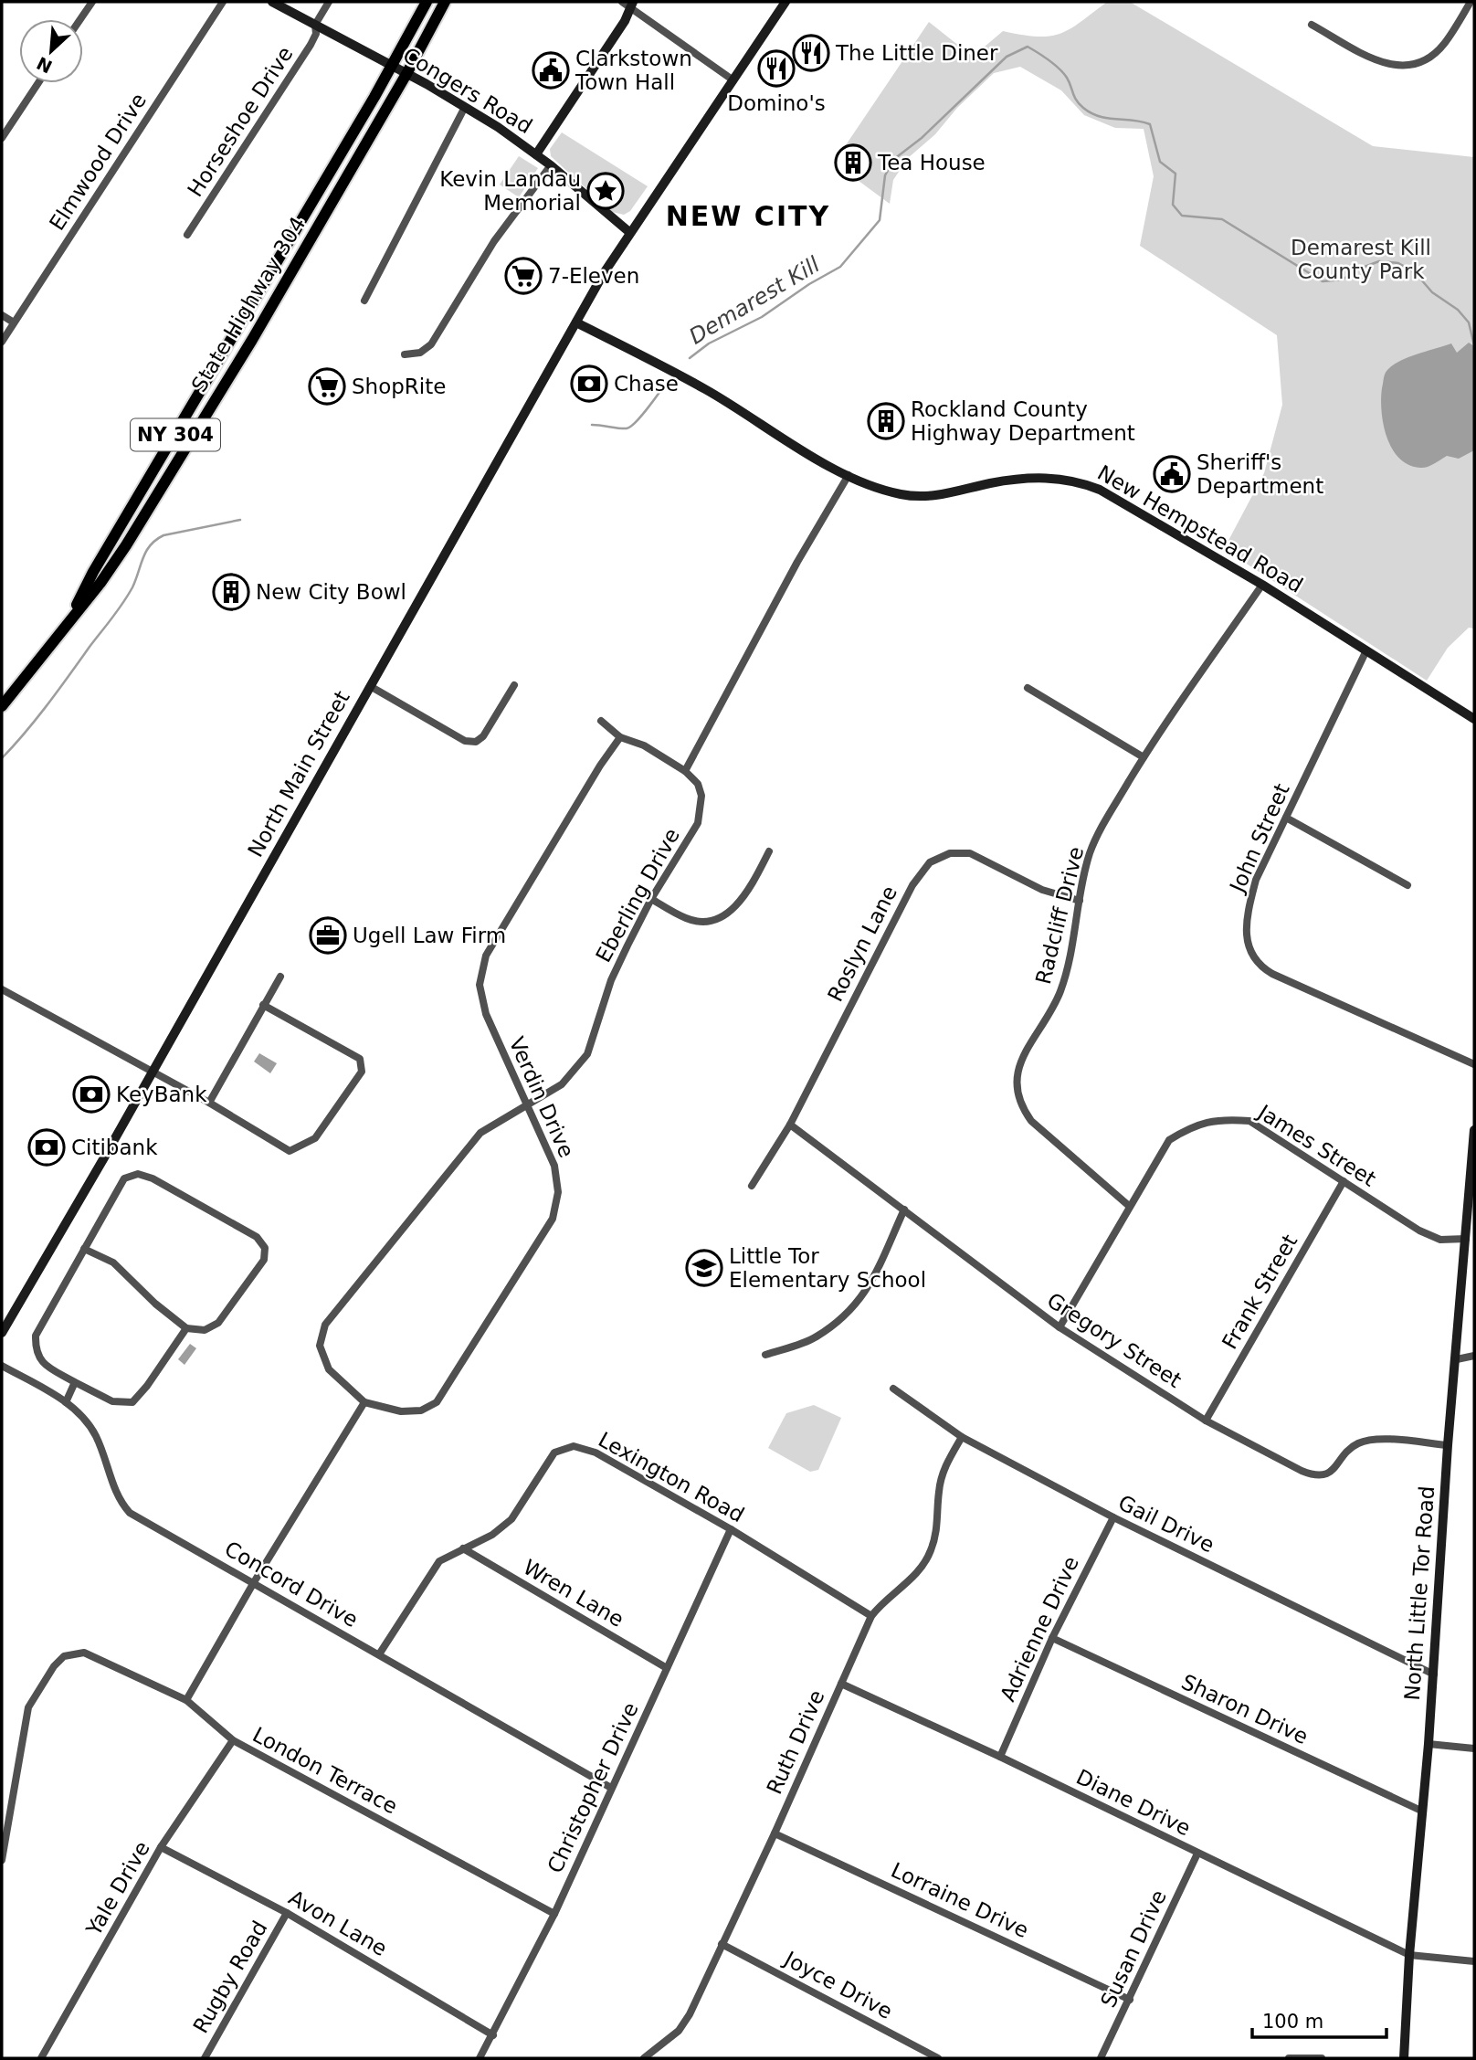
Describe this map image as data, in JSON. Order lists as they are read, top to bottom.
{
  "streets": {
    "main road": ["State Highway 304", "NY 304"],
    "street": [
      "Congers Road",
      "Horseshoe Drive",
      "Elmwood Drive",
      "New Hempstead Road",
      "North Main Street",
      "John Street",
      "Eberling Drive",
      "Radcliff Drive",
      "Roslyn Lane",
      "Verdin Drive",
      "James Street",
      "Frank Street",
      "Gregory Street",
      "Lexington Road",
      "Gail Drive",
      "Concord Drive",
      "Wren Lane",
      "North Little Tor Road",
      "Adrienne Drive",
      "Sharon Drive",
      "Ruth Drive",
      "London Terrace",
      "Christopher Drive",
      "Diane Drive",
      "Yale Drive",
      "Lorraine Drive",
      "Avon Lane",
      "Susan Drive",
      "Rugby Road",
      "Joyce Drive"
    ]
  },
  "crossings": [
    ["Congers Road", "Horseshoe Drive"],
    ["Congers Road", "State Highway 304"],
    ["Congers Road", "North Main Street"],
    ["New Hempstead Road", "North Main Street"],
    ["New Hempstead Road", "John Street"],
    ["New Hempstead Road", "Radcliff Drive"],
    ["Eberling Drive", "Verdin Drive"],
    ["Radcliff Drive", "Roslyn Lane"],
    ["Radcliff Drive", "James Street"],
    ["Roslyn Lane", "Gregory Street"],
    ["James Street", "Frank Street"],
    ["James Street", "Gregory Street"],
    ["James Street", "North Little Tor Road"],
    ["Frank Street", "Gregory Street"],
    ["Gregory Street", "North Little Tor Road"],
    ["Lexington Road", "Concord Drive"],
    ["Lexington Road", "Wren Lane"],
    ["Lexington Road", "Ruth Drive"],
    ["Lexington Road", "Christopher Drive"],
    ["Gail Drive", "North Little Tor Road"],
    ["Gail Drive", "Adrienne Drive"],
    ["Gail Drive", "Ruth Drive"],
    ["Concord Drive", "Christopher Drive"],
    ["Wren Lane", "Christopher Drive"],
    ["North Little Tor Road", "Sharon Drive"],
    ["North Little Tor Road", "Diane Drive"],
    ["Adrienne Drive", "Sharon Drive"],
    ["Adrienne Drive", "Diane Drive"],
    ["Ruth Drive", "Diane Drive"],
    ["Ruth Drive", "Lorraine Drive"],
    ["Ruth Drive", "Joyce Drive"],
    ["London Terrace", "Christopher Drive"],
    ["London Terrace", "Yale Drive"],
    ["Christopher Drive", "Avon Lane"],
    ["Diane Drive", "Susan Drive"],
    ["Yale Drive", "Avon Lane"],
    ["Lorraine Drive", "Susan Drive"],
    ["Avon Lane", "Rugby Road"]
  ],
  "districts": ["NEW CITY"],
  "water": ["Demarest Kill"],
  "parks": ["Demarest Kill County Park"],
  "places": {
    "restaurant": ["The Little Diner", "Domino's"],
    "public building": ["Clarkstown Town Hall", "Sheriff's Department"],
    "building": ["Tea House", "Rockland County Highway Department", "New City Bowl"],
    "place": ["Kevin Landau Memorial"],
    "supermarket": ["7-Eleven", "ShopRite"],
    "bank": ["Chase", "KeyBank", "Citibank"],
    "office": ["Ugell Law Firm"],
    "school or university": ["Little Tor Elementary School"]
  },
  "scale_bar": "100 m",
  "north": "bottom left"
}
